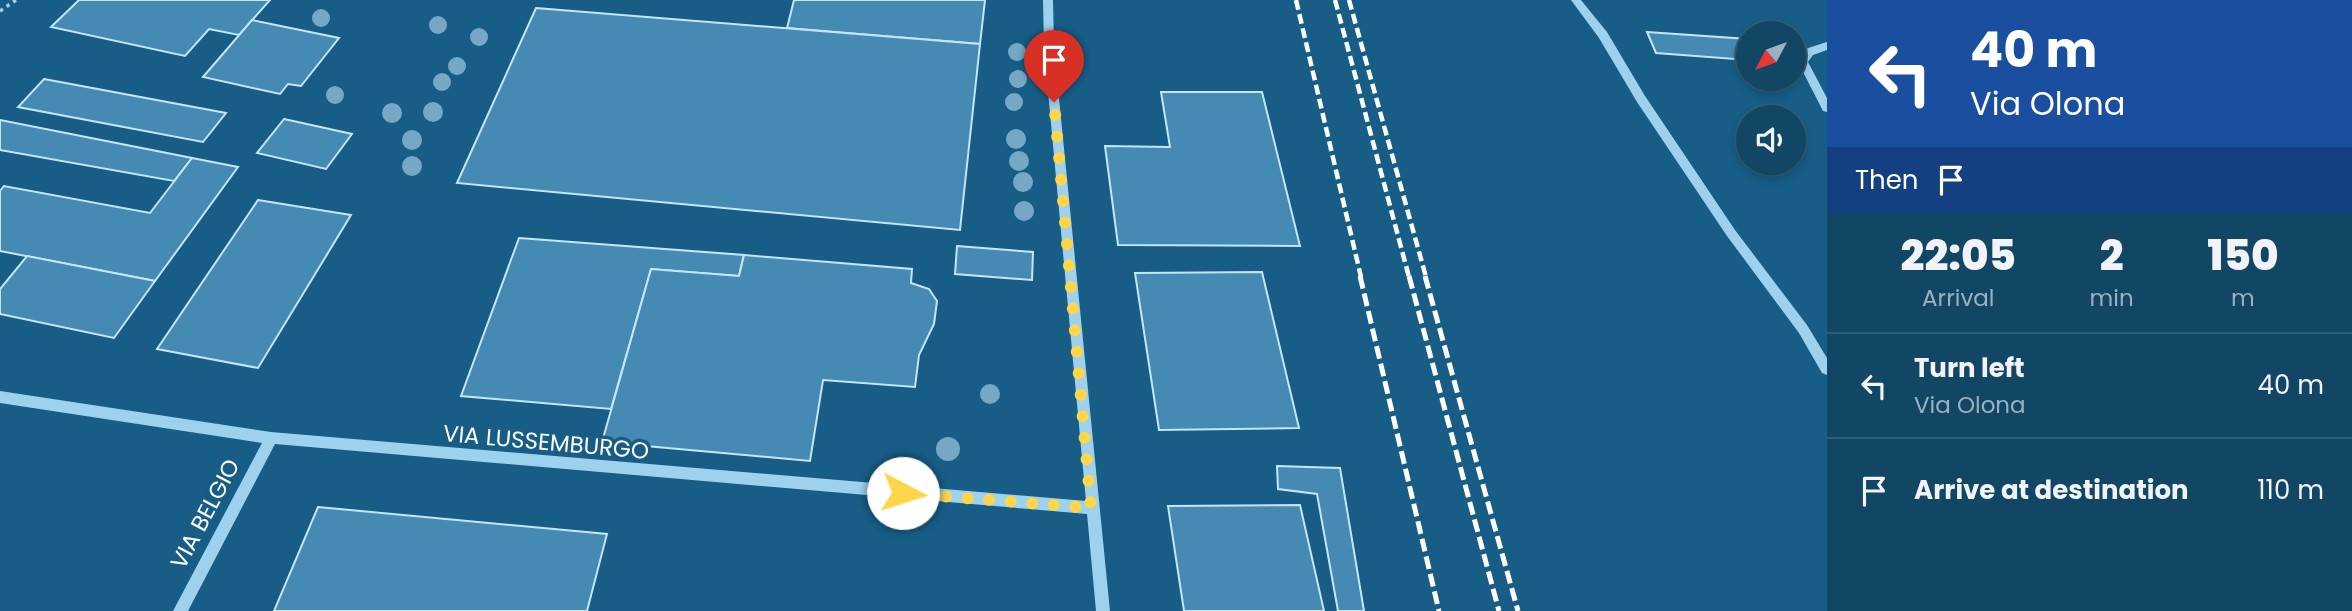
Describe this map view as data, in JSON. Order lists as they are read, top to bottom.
{
  "streets": {
    "street": ["VIA LUSSEMBURGO", "VIA BELGIO"]
  },
  "crossings": [
    ["VIA LUSSEMBURGO", "VIA BELGIO"]
  ],
  "north": "bottom left",
  "page": {
    "turn": ["40 m", "Via Olona"],
    "then": "Then",
    "eta": [
      "22:05",
      "Arrival",
      "2",
      "min",
      "150",
      "m"
    ],
    "list": [
      {
        "name": "Turn left",
        "note": "Via Olona",
        "value": "40 m"
      },
      {
        "name": "Arrive at destination",
        "value": "110 m"
      }
    ]
  }
}
